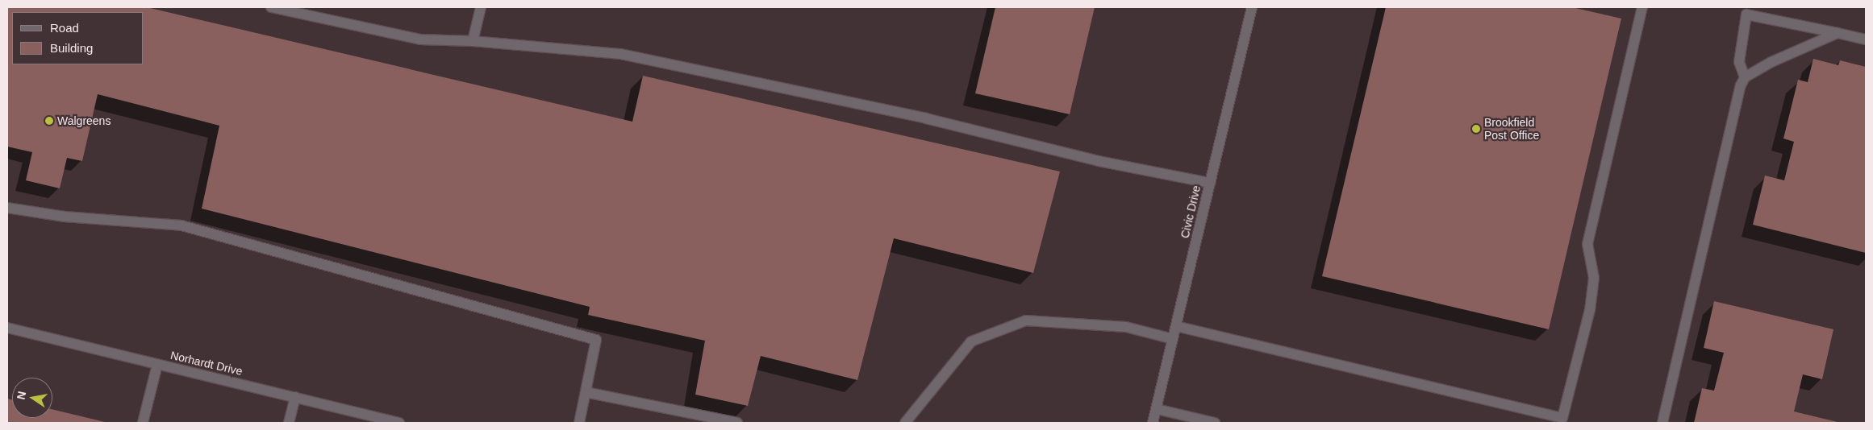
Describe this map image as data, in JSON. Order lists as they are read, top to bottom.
{
  "streets": {
    "street": ["Civic Drive", "Norhardt Drive"]
  },
  "places": ["Walgreens", "Brookfield Post Office"],
  "legend": ["Road", "Building"],
  "north": "left"
}
